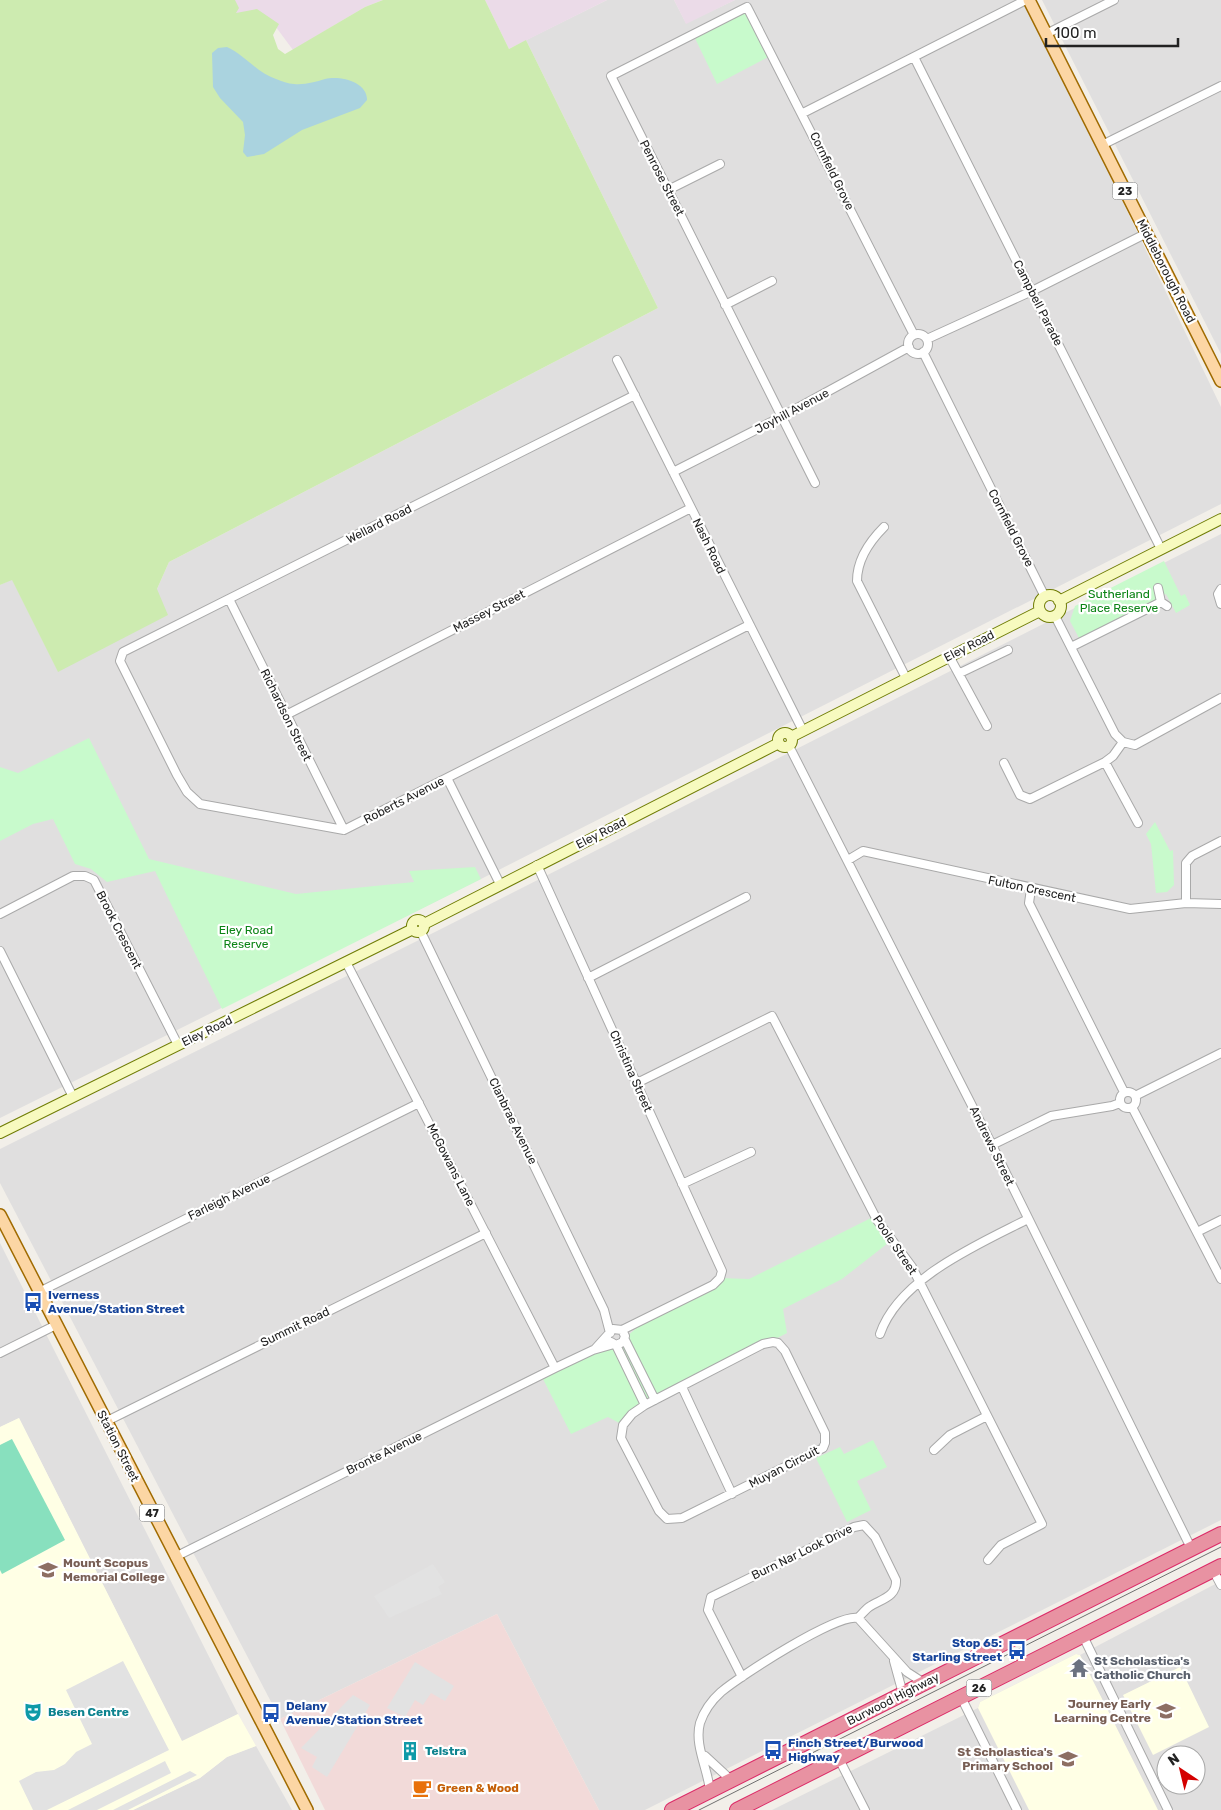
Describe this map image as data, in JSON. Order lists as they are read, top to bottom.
{
  "streets": {
    "highway": ["26", "Burwood Highway"],
    "main road": [
      "23",
      "Middleborough Road",
      "Eley Road",
      "Station Street",
      "47"
    ],
    "street": [
      "Cornfield Grove",
      "Penrose Street",
      "Campbell Parade",
      "Joyhill Avenue",
      "Wellard Road",
      "Nash Road",
      "Massey Street",
      "Richardson Street",
      "Roberts Avenue",
      "Fulton Crescent",
      "Brook Crescent",
      "Christina Street",
      "Clanbrae Avenue",
      "Andrews Street",
      "McGowans Lane",
      "Farleigh Avenue",
      "Poole Street",
      "Summit Road",
      "Bronte Avenue",
      "Muyan Circuit",
      "Burn Nar Look Drive"
    ]
  },
  "crossings": [
    ["Cornfield Grove", "Penrose Street"],
    ["Cornfield Grove", "Joyhill Avenue"],
    ["Cornfield Grove", "Eley Road"],
    ["Penrose Street", "Joyhill Avenue"],
    ["Joyhill Avenue", "Nash Road"],
    ["Wellard Road", "Nash Road"],
    ["Wellard Road", "Richardson Street"],
    ["Wellard Road", "Roberts Avenue"],
    ["Nash Road", "Massey Street"],
    ["Nash Road", "Eley Road"],
    ["Nash Road", "Roberts Avenue"],
    ["Massey Street", "Richardson Street"],
    ["Eley Road", "Brook Crescent"],
    ["Eley Road", "Christina Street"],
    ["Eley Road", "Clanbrae Avenue"],
    ["Eley Road", "Andrews Street"],
    ["Eley Road", "McGowans Lane"],
    ["Richardson Street", "Roberts Avenue"],
    ["Fulton Crescent", "Andrews Street"],
    ["Christina Street", "Clanbrae Avenue"],
    ["Christina Street", "Poole Street"],
    ["Christina Street", "Bronte Avenue"],
    ["Clanbrae Avenue", "Bronte Avenue"],
    ["Andrews Street", "Burwood Highway"],
    ["McGowans Lane", "Farleigh Avenue"],
    ["McGowans Lane", "Summit Road"],
    ["McGowans Lane", "Bronte Avenue"],
    ["Farleigh Avenue", "Station Street"],
    ["Summit Road", "Station Street"],
    ["Station Street", "Bronte Avenue"]
  ],
  "parks": ["Sutherland Place Reserve", "Eley Road Reserve"],
  "places": {
    "bus stop": [
      "Iverness Avenue/Station Street",
      "Stop 65: Starling Street",
      "Delany Avenue/Station Street",
      "Finch Street/Burwood Highway"
    ],
    "school or university": ["Mount Scopus Memorial College", "Journey Early Learning Centre", "St Scholastica's Primary School"],
    "temple": ["St Scholastica's Catholic Church"],
    "theatre": ["Besen Centre"],
    "building": ["Telstra"],
    "cafe": ["Green & Wood"]
  },
  "scale_bar": "100 m",
  "north": "top left"
}
